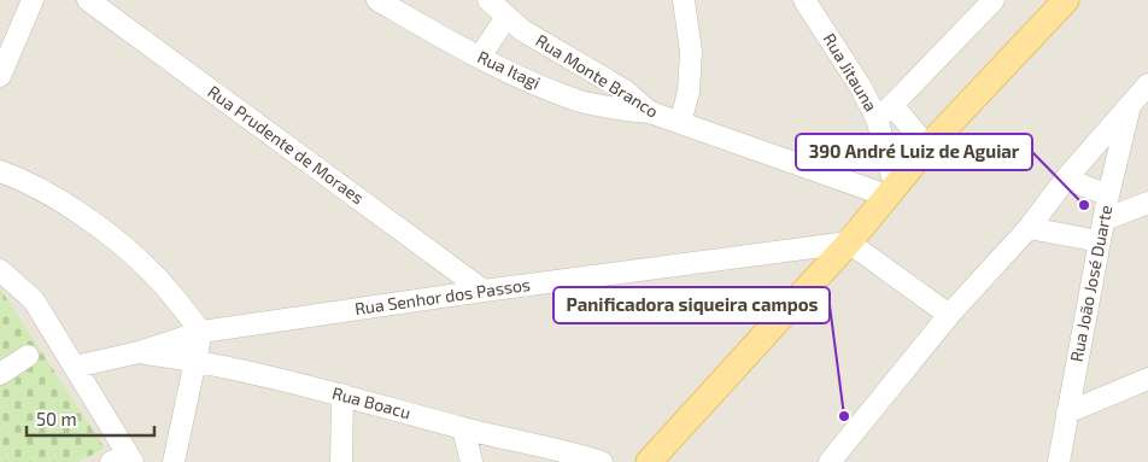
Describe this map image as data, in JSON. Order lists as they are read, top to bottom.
{
  "streets": {
    "street": [
      "Rua Itagi",
      "Rua Jitauna",
      "Rua Monte Branco",
      "Rua Prudente de Moraes",
      "Rua João José Duarte",
      "Rua Senhor dos Passos",
      "Rua Boacu"
    ]
  },
  "crossings": [
    ["Rua Itagi", "Rua Monte Branco"],
    ["Rua Jitauna", "Rua Monte Branco"],
    ["Rua Prudente de Moraes", "Rua Senhor dos Passos"],
    ["Rua Senhor dos Passos", "Rua Boacu"]
  ],
  "places": ["390 André Luiz de Aguiar", "Panificadora siqueira campos"],
  "scale_bar": "50 m"
}
